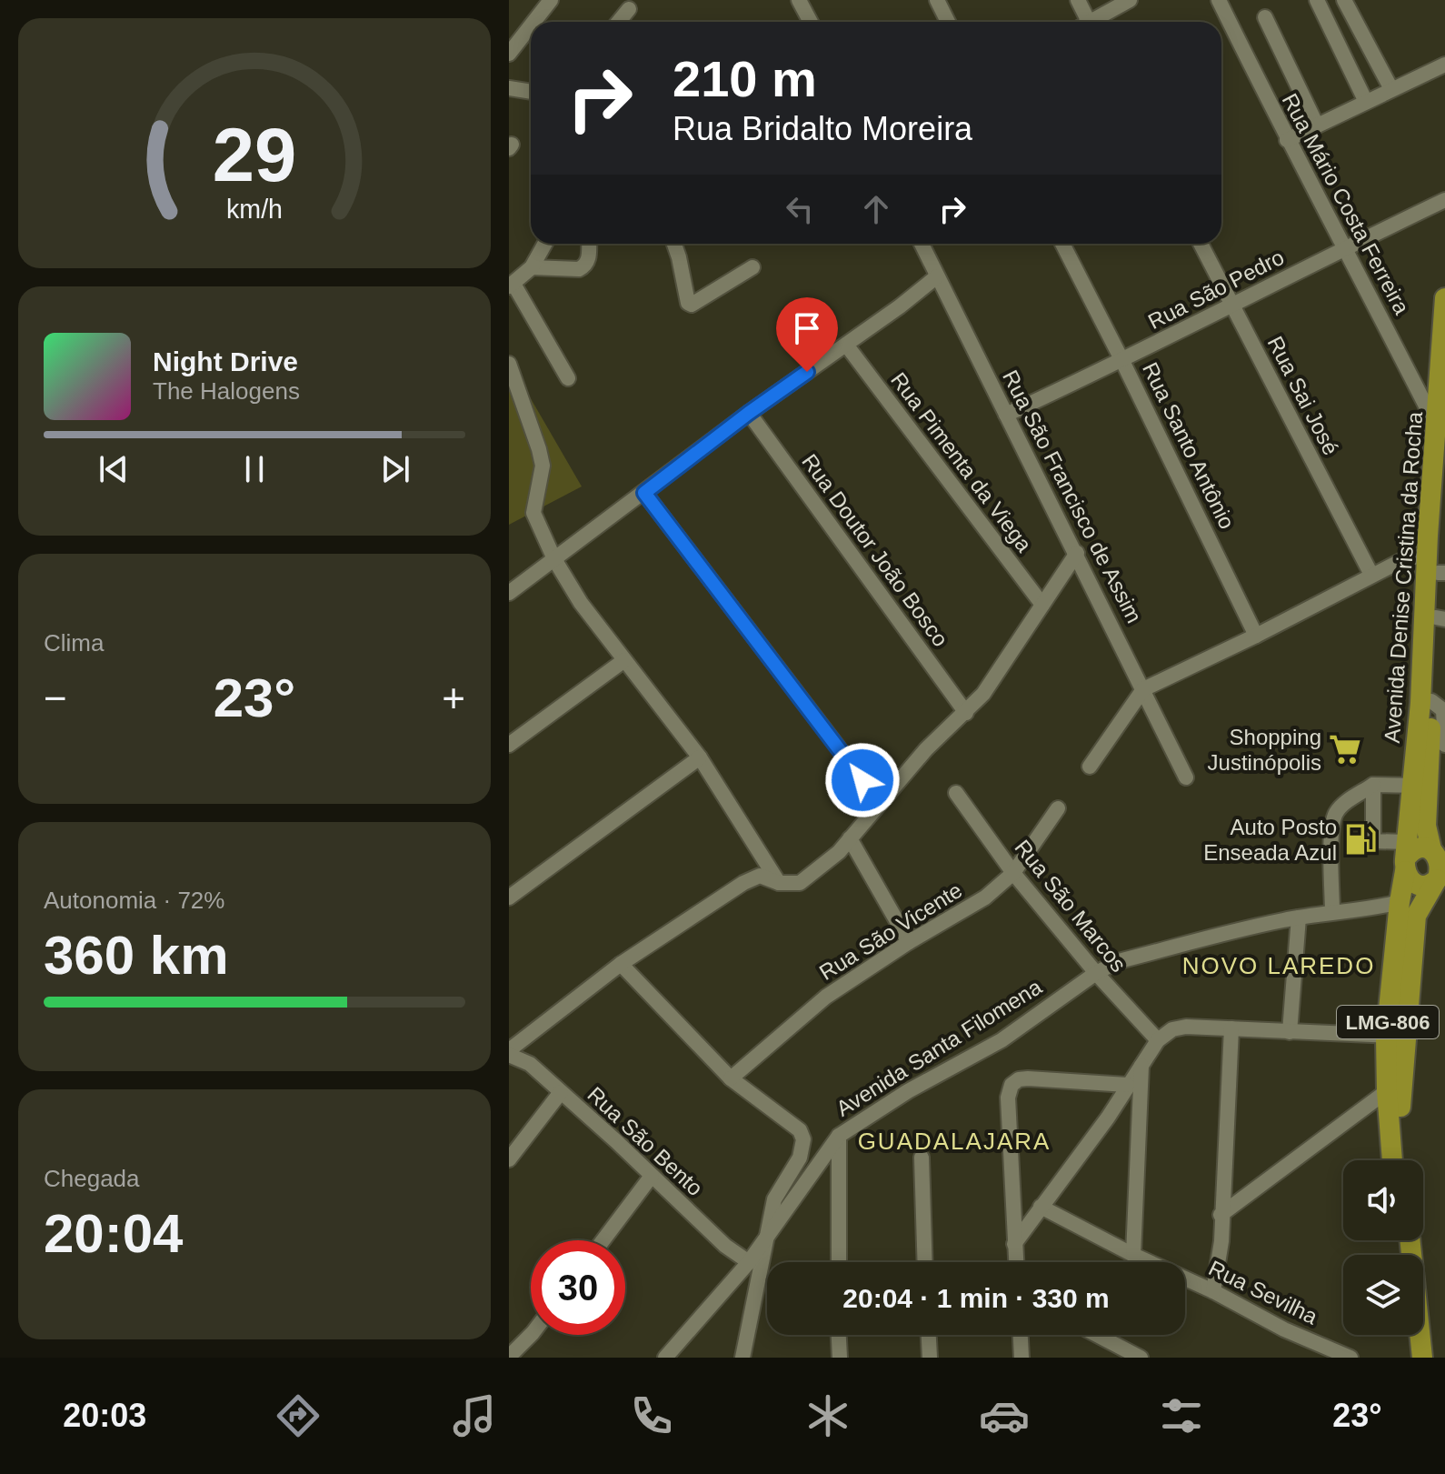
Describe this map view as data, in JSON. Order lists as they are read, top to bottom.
{
  "streets": {
    "highway": ["Avenida Denise Cristina da Rocha", "LMG-806"],
    "street": [
      "Rua Mário Costa Ferreira",
      "Rua São Pedro",
      "Rua Sai José",
      "Rua Santo Antônio",
      "Rua Pimenta da Viega",
      "Rua São Francisco de Assim",
      "Rua Doutor João Bosco",
      "Rua São Marcos",
      "Rua São Vicente",
      "Avenida Santa Filomena",
      "Rua São Bento",
      "Rua Sevilha"
    ]
  },
  "crossings": [
    ["Rua Mário Costa Ferreira", "Rua São Pedro"],
    ["Rua Mário Costa Ferreira", "Avenida Denise Cristina da Rocha"],
    ["Rua São Pedro", "Rua Sai José"],
    ["Rua São Pedro", "Rua Santo Antônio"],
    ["Rua São Pedro", "Rua São Francisco de Assim"],
    ["Avenida Denise Cristina da Rocha", "Avenida Santa Filomena"],
    ["Rua São Marcos", "Rua São Vicente"],
    ["Rua São Marcos", "Avenida Santa Filomena"],
    ["Avenida Santa Filomena", "Rua São Bento"]
  ],
  "districts": ["NOVO LAREDO", "GUADALAJARA"],
  "places": {
    "supermarket": ["Shopping Justinópolis"],
    "fuel station": ["Auto Posto Enseada Azul"]
  },
  "page": {
    "turn": ["210 m", "Rua Bridalto Moreira"],
    "song": ["Night Drive", "The Halogens"],
    "tile": [
      "Clima",
      ["Autonomia · 72%", "360 km"],
      ["Chegada", "20:04"]
    ],
    "heat": ["−", "23°", "+"],
    "limit": "30",
    "trip": "20:04 · 1 min · 330 m",
    "tabs": ["20:03", "23°"],
    "gauge": ["29", "km/h"]
  }
}
